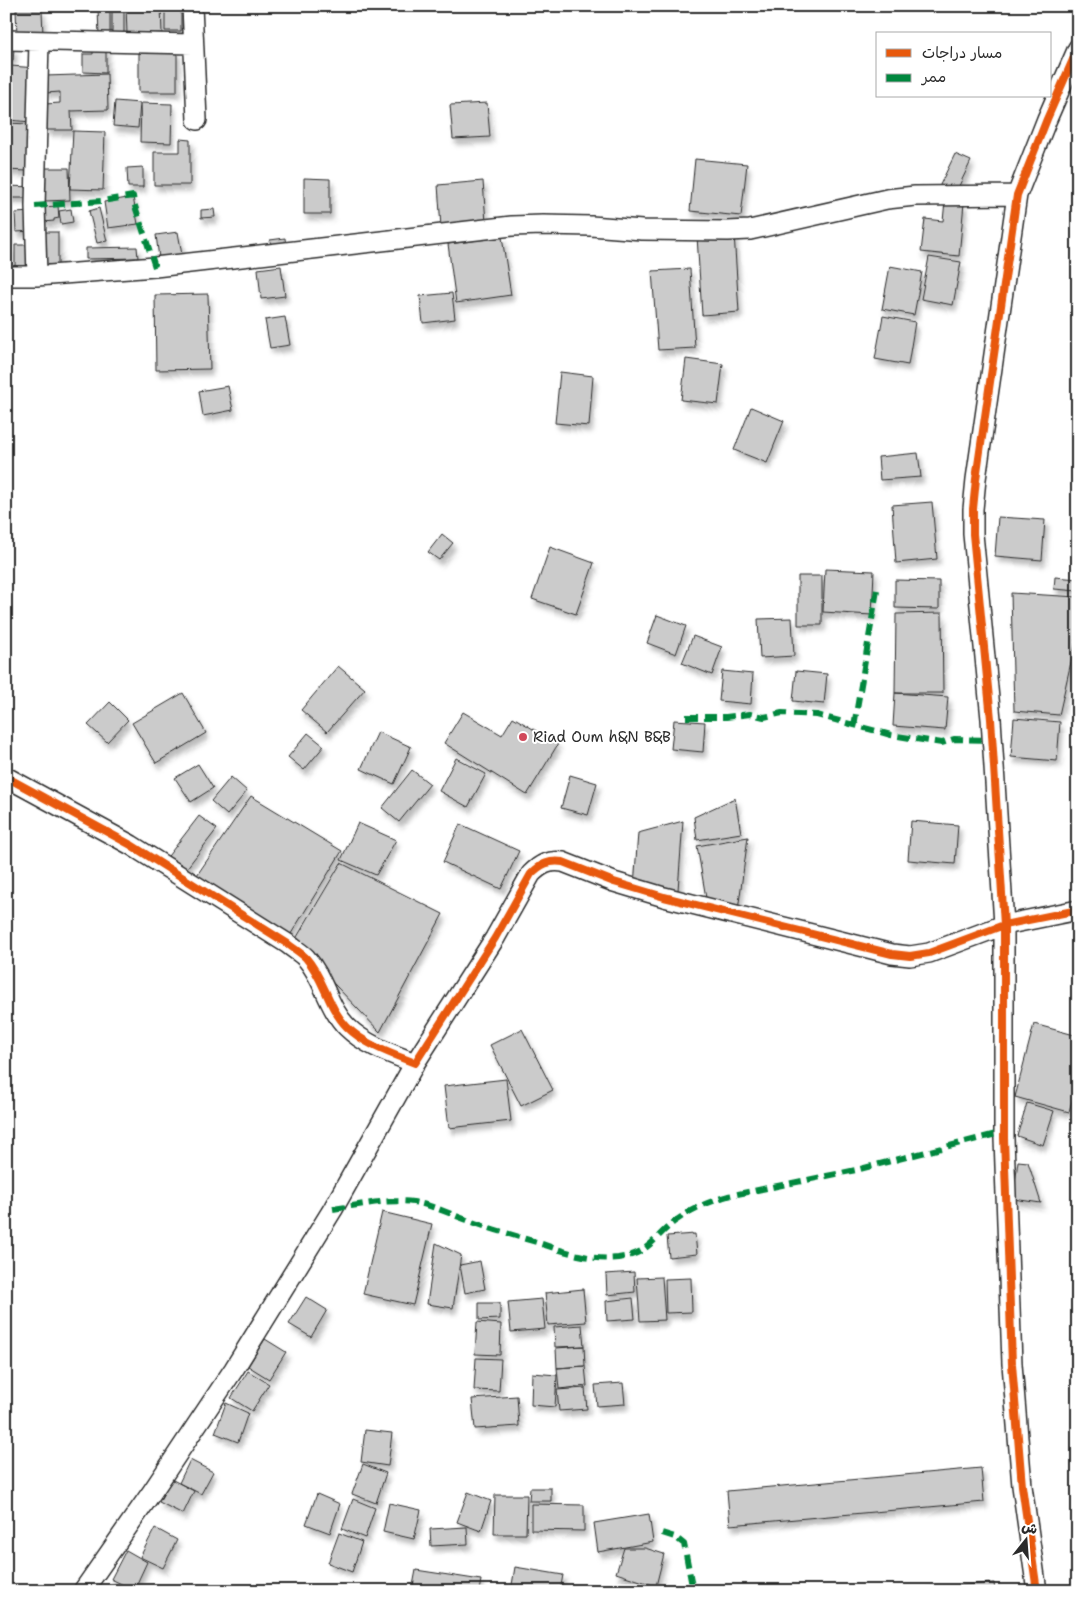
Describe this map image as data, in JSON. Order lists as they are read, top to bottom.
{
  "places": ["Riad Oum h&N B&B"],
  "legend": ["مسار دراجات", "ممر"],
  "north": "top"
}
